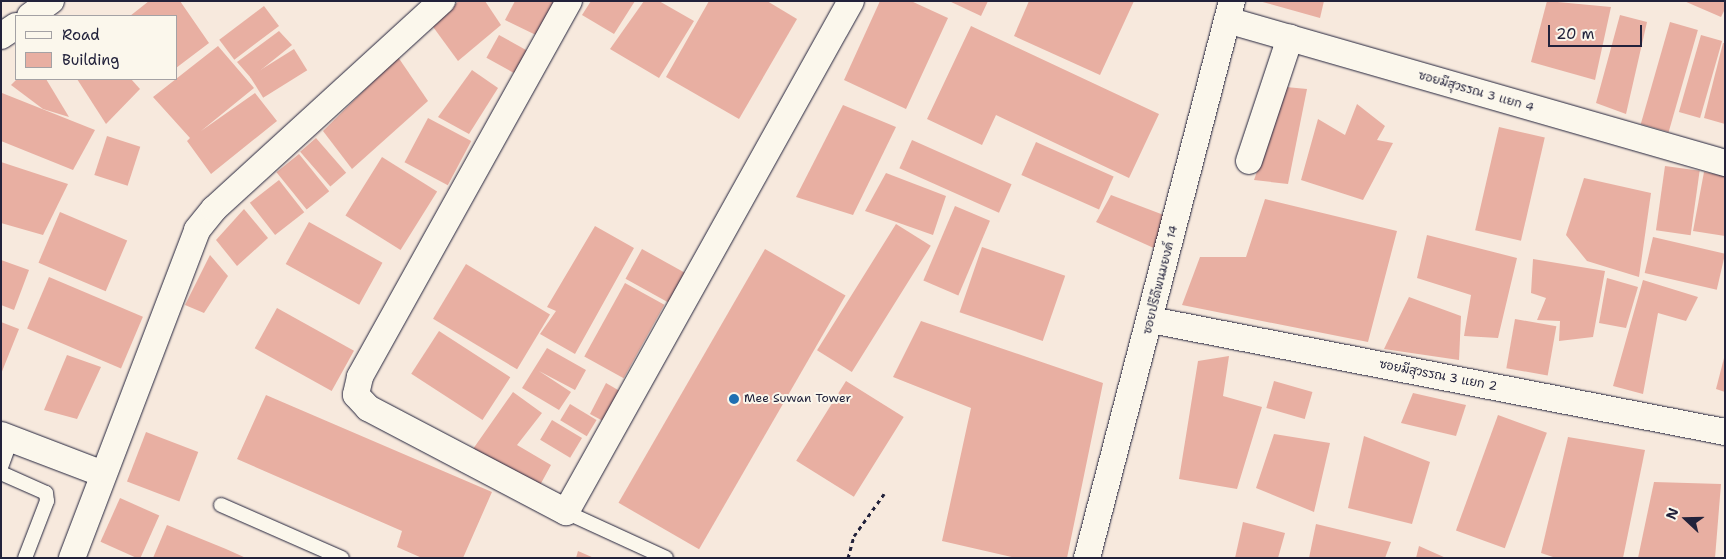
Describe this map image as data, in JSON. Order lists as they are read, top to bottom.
{
  "streets": {
    "street": ["ซอยมีสุวรรณ 3 แยก 4", "ซอยปรีดีพนมยงค์ 14", "ซอยมีสุวรรณ 3 แยก 2"]
  },
  "crossings": [
    ["ซอยมีสุวรรณ 3 แยก 4", "ซอยปรีดีพนมยงค์ 14"],
    ["ซอยปรีดีพนมยงค์ 14", "ซอยมีสุวรรณ 3 แยก 2"]
  ],
  "places": ["Mee Suwan Tower"],
  "legend": ["Road", "Building"],
  "scale_bar": "20 m",
  "north": "left"
}
